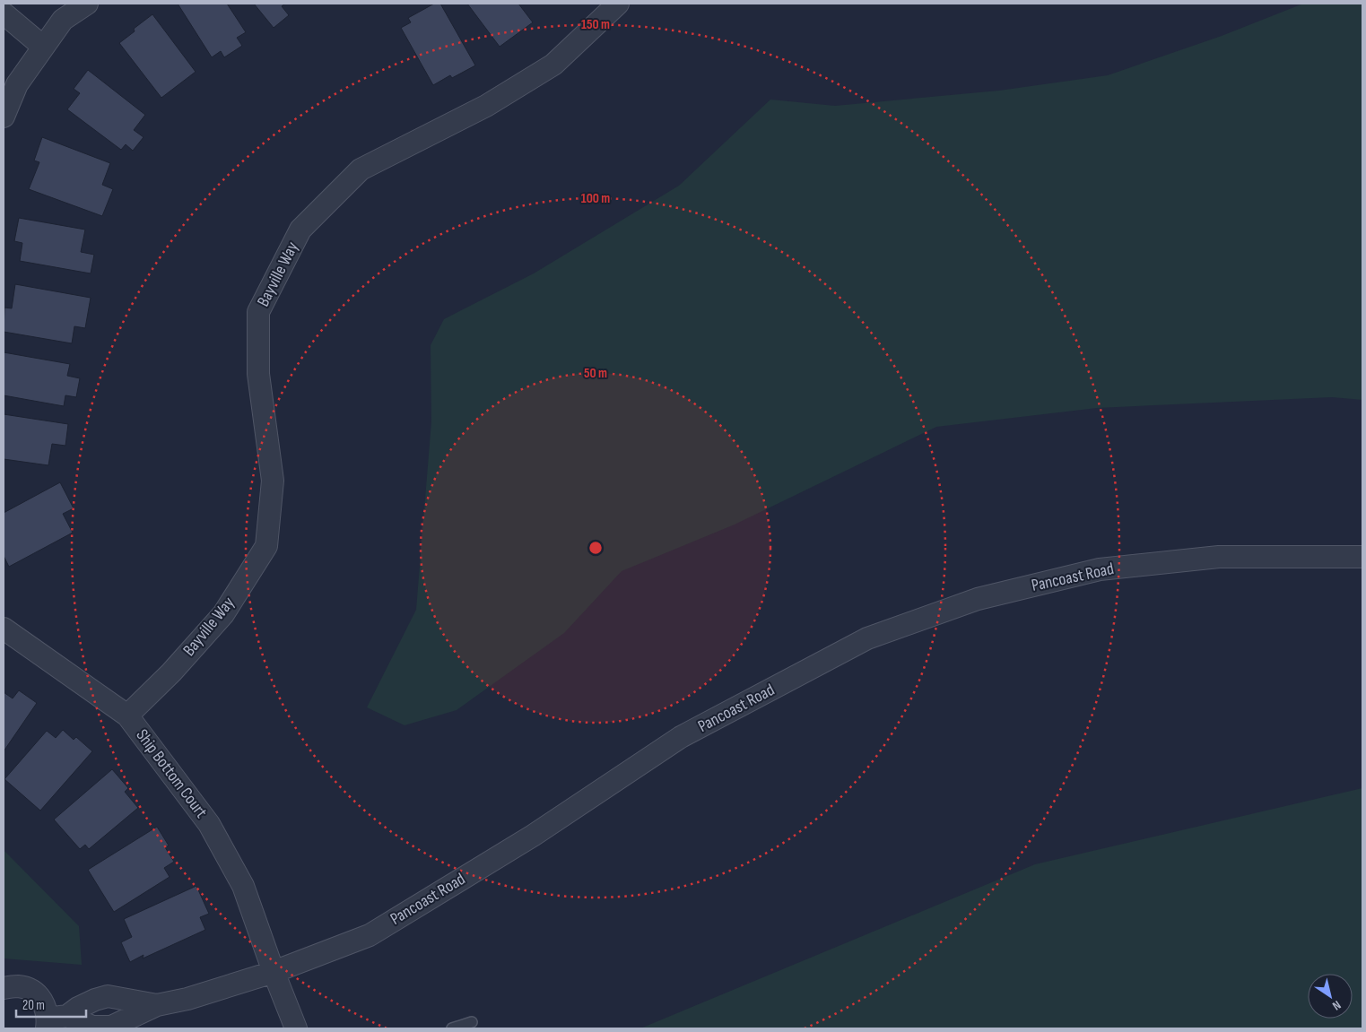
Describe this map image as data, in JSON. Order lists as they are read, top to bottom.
{
  "streets": {
    "street": ["Bayville Way", "Pancoast Road", "Ship Bottom Court"]
  },
  "crossings": [
    ["Bayville Way", "Ship Bottom Court"],
    ["Pancoast Road", "Ship Bottom Court"]
  ],
  "scale_bar": "20 m",
  "north": "bottom right",
  "rings": ["150 m", "100 m", "50 m"]
}
